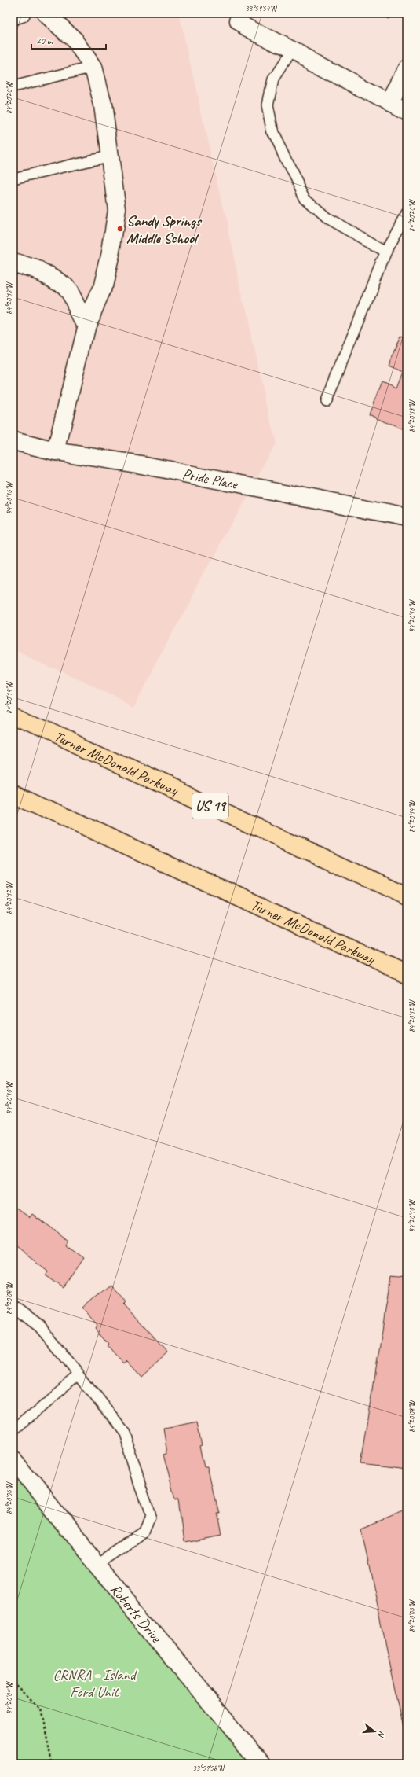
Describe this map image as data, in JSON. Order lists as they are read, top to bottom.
{
  "streets": {
    "highway": ["Turner McDonald Parkway", "US 19"],
    "street": ["Pride Place", "Roberts Drive"]
  },
  "parks": ["CRNRA - Island Ford Unit"],
  "places": ["Sandy Springs Middle School"],
  "scale_bar": "20 m",
  "north": "right",
  "coordinates": [
    "33°59'54\"N",
    "84°20'20\"W",
    "84°20'18\"W",
    "84°20'16\"W",
    "84°20'14\"W",
    "84°20'12\"W",
    "84°20'10\"W",
    "84°20'08\"W",
    "84°20'06\"W",
    "84°20'04\"W",
    "33°59'58\"N"
  ]
}
